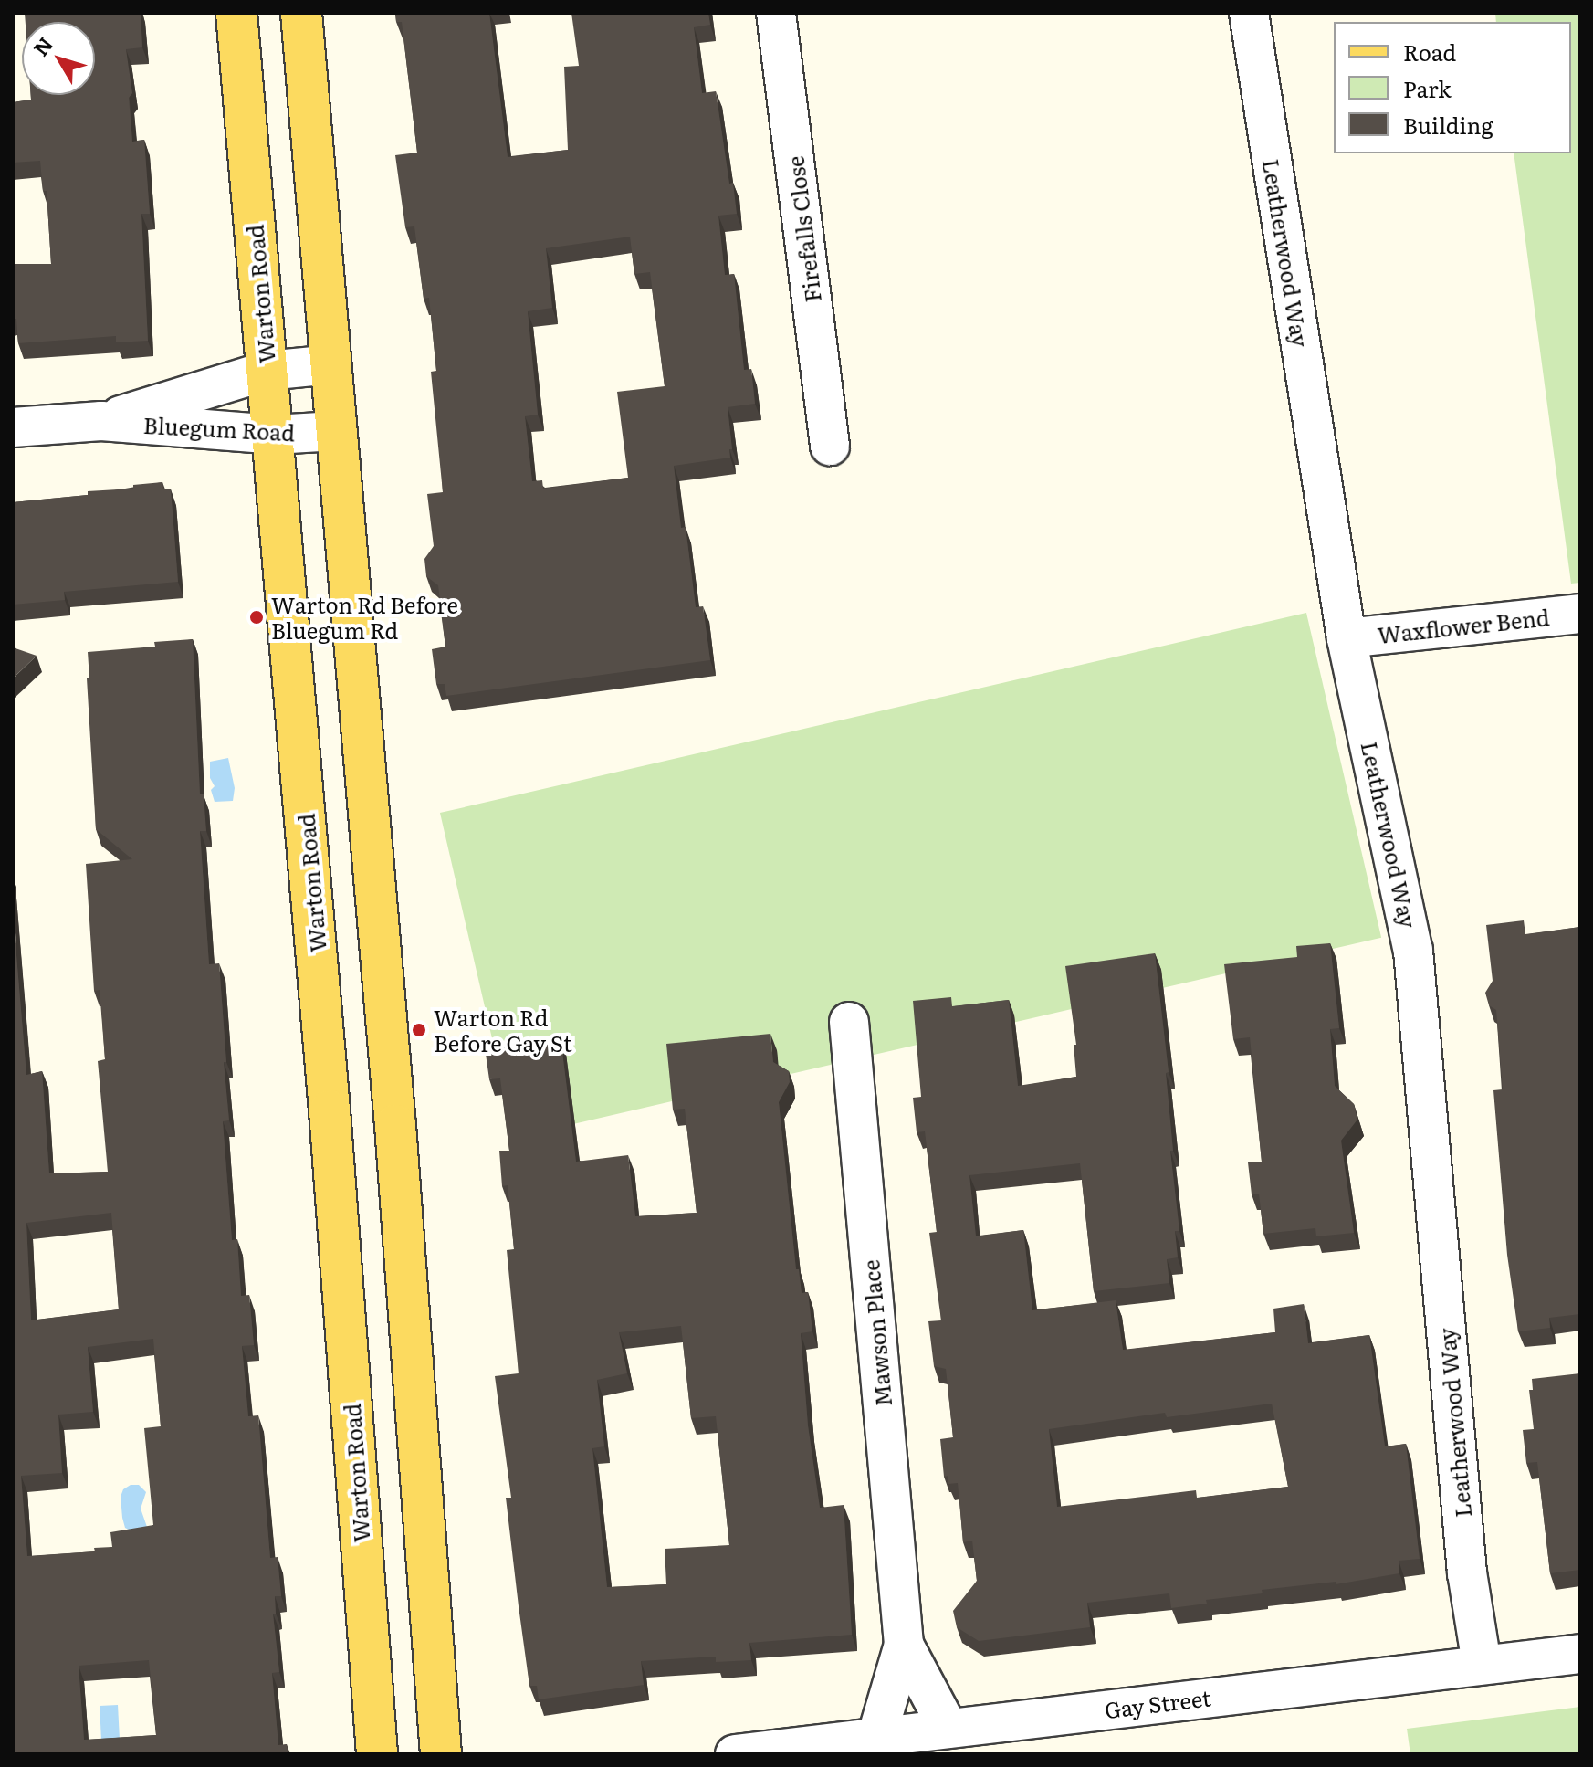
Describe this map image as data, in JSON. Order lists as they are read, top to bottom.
{
  "streets": {
    "main road": ["Warton Road"],
    "street": [
      "Firefalls Close",
      "Leatherwood Way",
      "Bluegum Road",
      "Waxflower Bend",
      "Mawson Place",
      "Gay Street"
    ]
  },
  "crossings": [
    ["Leatherwood Way", "Waxflower Bend"],
    ["Leatherwood Way", "Gay Street"],
    ["Warton Road", "Bluegum Road"],
    ["Mawson Place", "Gay Street"]
  ],
  "places": ["Warton Rd Before Bluegum Rd", "Warton Rd Before Gay St"],
  "legend": ["Road", "Park", "Building"],
  "north": "top left"
}
